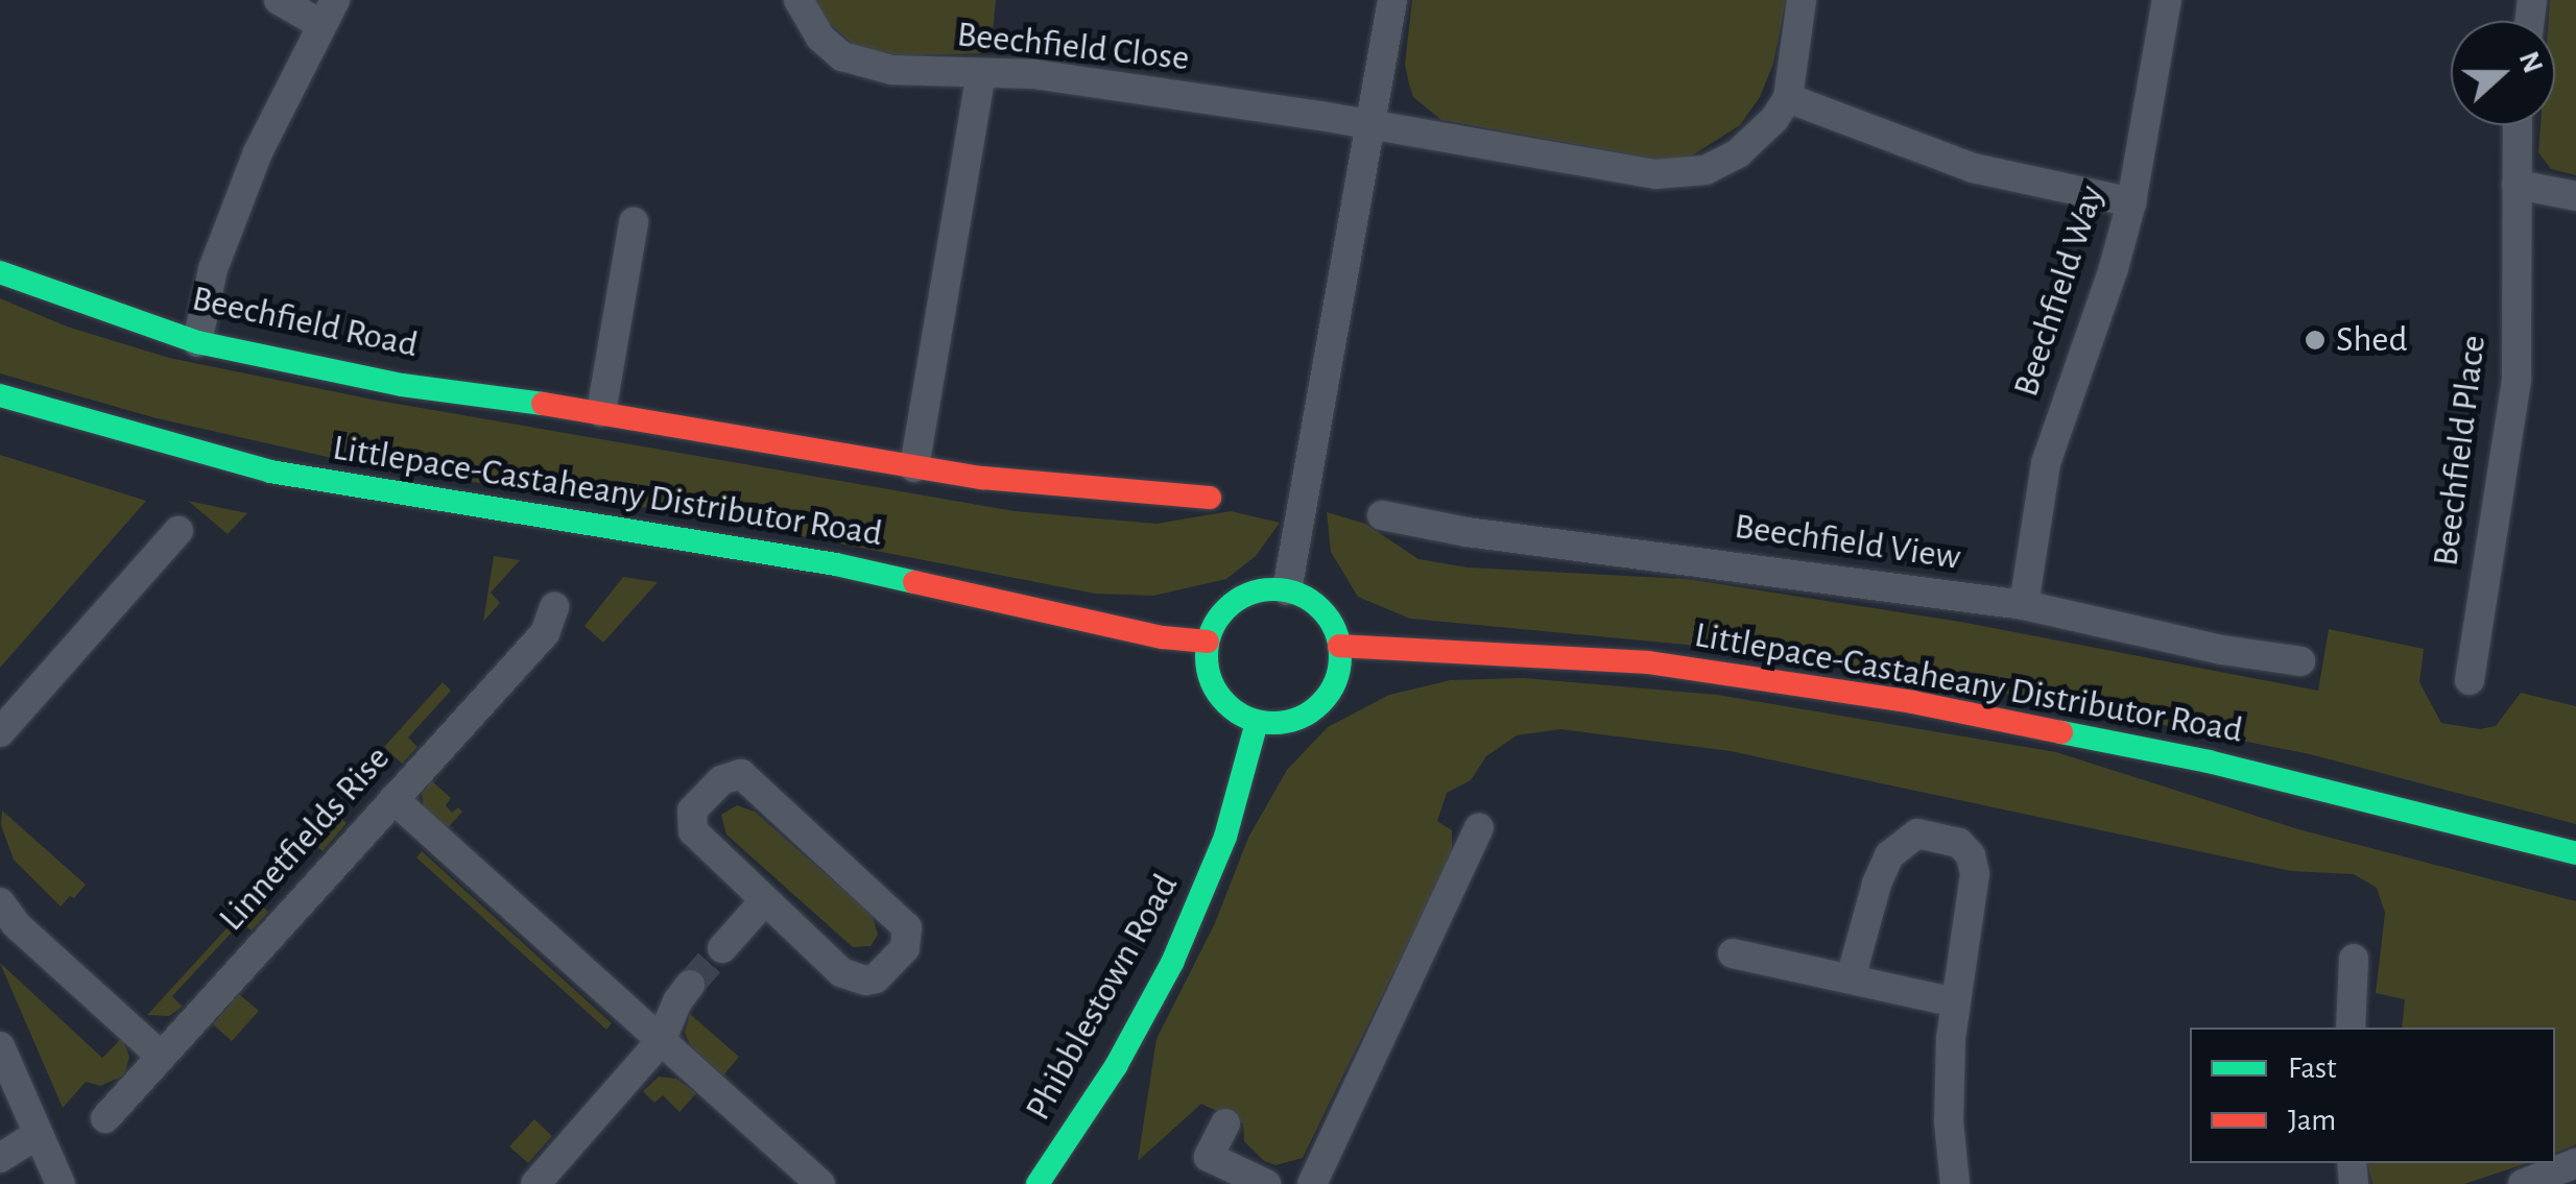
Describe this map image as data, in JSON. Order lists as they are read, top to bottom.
{
  "streets": {
    "street": [
      "Beechfield Close",
      "Beechfield Way",
      "Beechfield Road",
      "Beechfield Place",
      "Littlepace-Castaheany Distributor Road",
      "Beechfield View",
      "Linnetfields Rise",
      "Phibblestown Road"
    ]
  },
  "crossings": [
    ["Beechfield Way", "Beechfield View"],
    ["Littlepace-Castaheany Distributor Road", "Phibblestown Road"]
  ],
  "places": ["Shed"],
  "legend": ["Fast", "Jam"],
  "north": "right"
}
